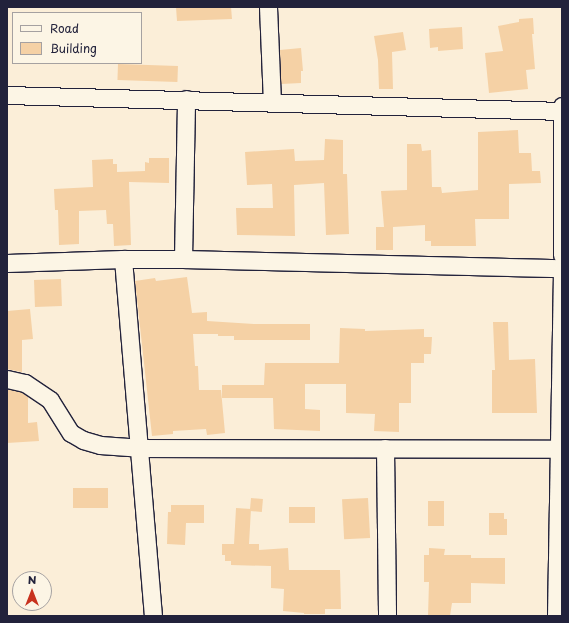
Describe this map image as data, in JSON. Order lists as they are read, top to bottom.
{
  "legend": ["Road", "Building"],
  "north": "top"
}
